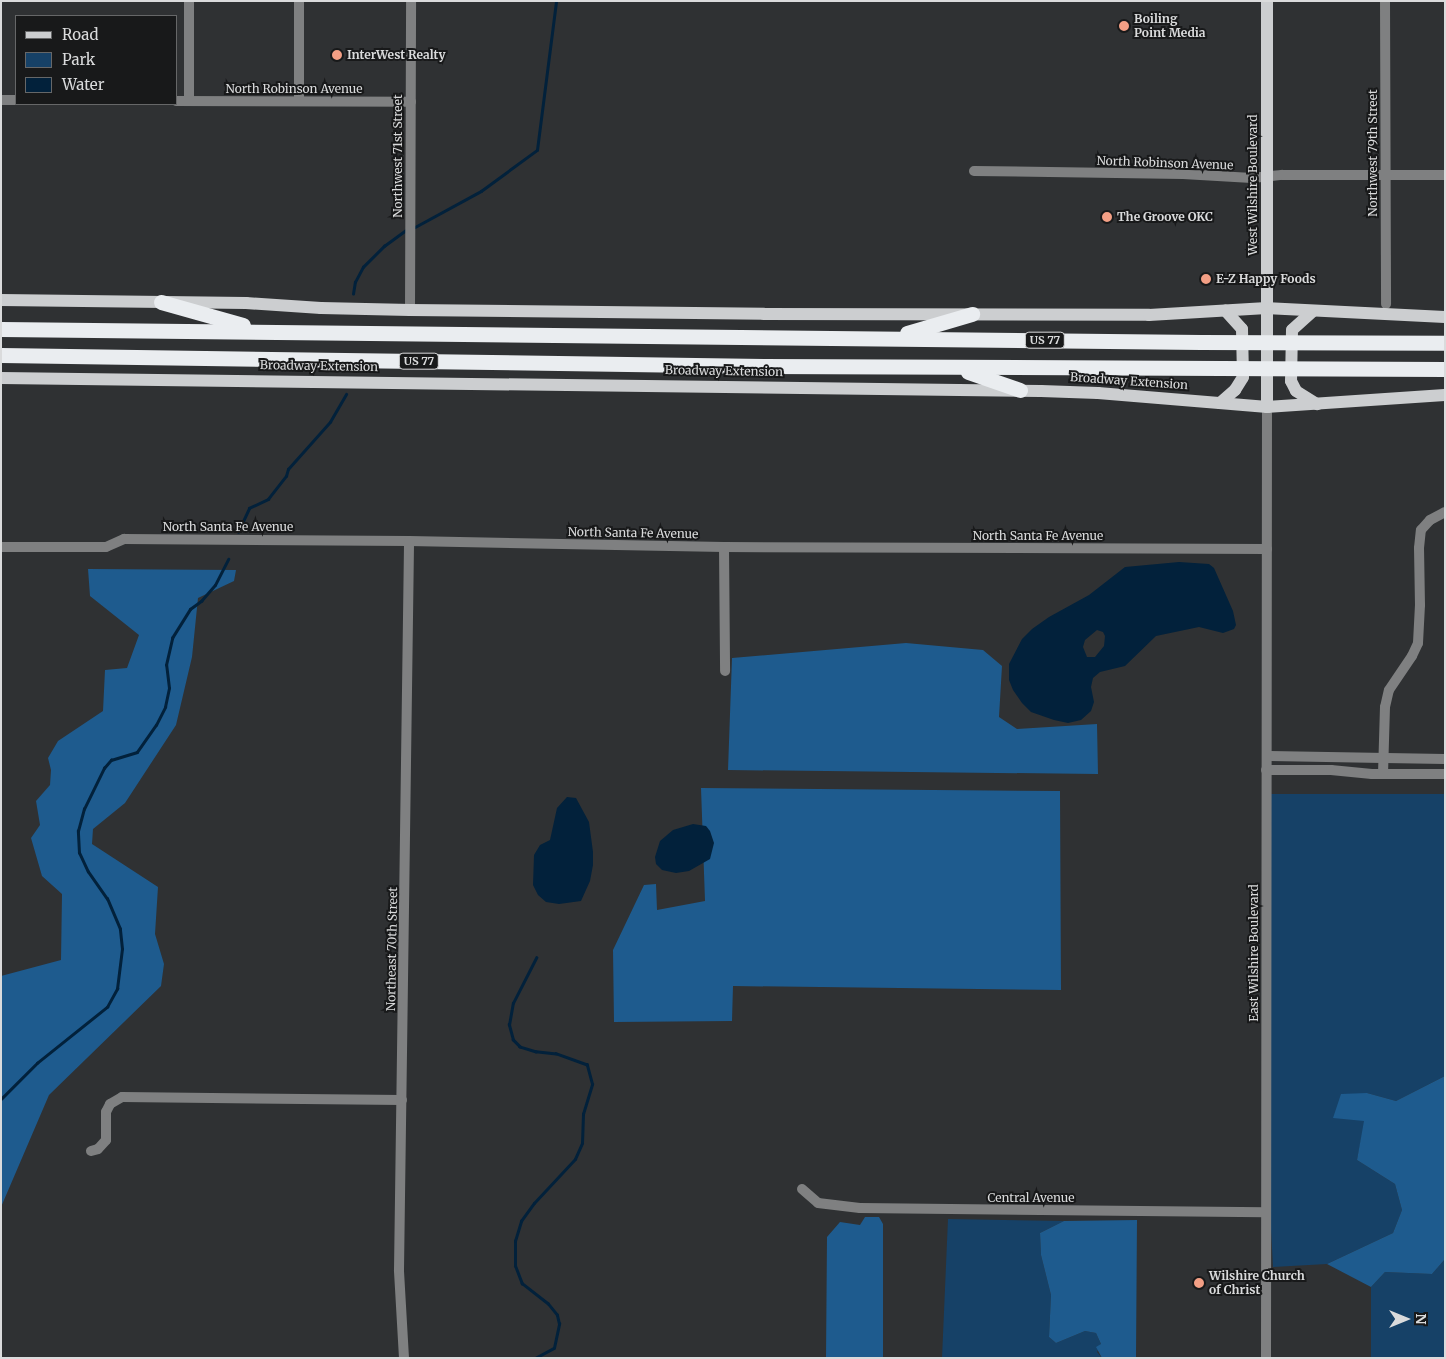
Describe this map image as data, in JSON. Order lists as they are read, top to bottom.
{
  "streets": {
    "highway": ["US 77", "Broadway Extension"],
    "main road": ["West Wilshire Boulevard"],
    "street": [
      "North Robinson Avenue",
      "Northwest 79th Street",
      "Northwest 71st Street",
      "North Santa Fe Avenue",
      "Northeast 70th Street",
      "East Wilshire Boulevard",
      "Central Avenue"
    ]
  },
  "crossings": [
    ["North Robinson Avenue", "Northwest 79th Street"],
    ["North Robinson Avenue", "Northwest 71st Street"],
    ["North Robinson Avenue", "West Wilshire Boulevard"],
    ["West Wilshire Boulevard", "Broadway Extension"],
    ["West Wilshire Boulevard", "North Santa Fe Avenue"],
    ["West Wilshire Boulevard", "East Wilshire Boulevard"],
    ["North Santa Fe Avenue", "Northeast 70th Street"],
    ["North Santa Fe Avenue", "East Wilshire Boulevard"],
    ["East Wilshire Boulevard", "Central Avenue"]
  ],
  "places": [
    "Boiling Point Media",
    "InterWest Realty",
    "The Groove OKC",
    "E-Z Happy Foods",
    "Wilshire Church of Christ"
  ],
  "legend": ["Road", "Park", "Water"],
  "north": "right"
}
